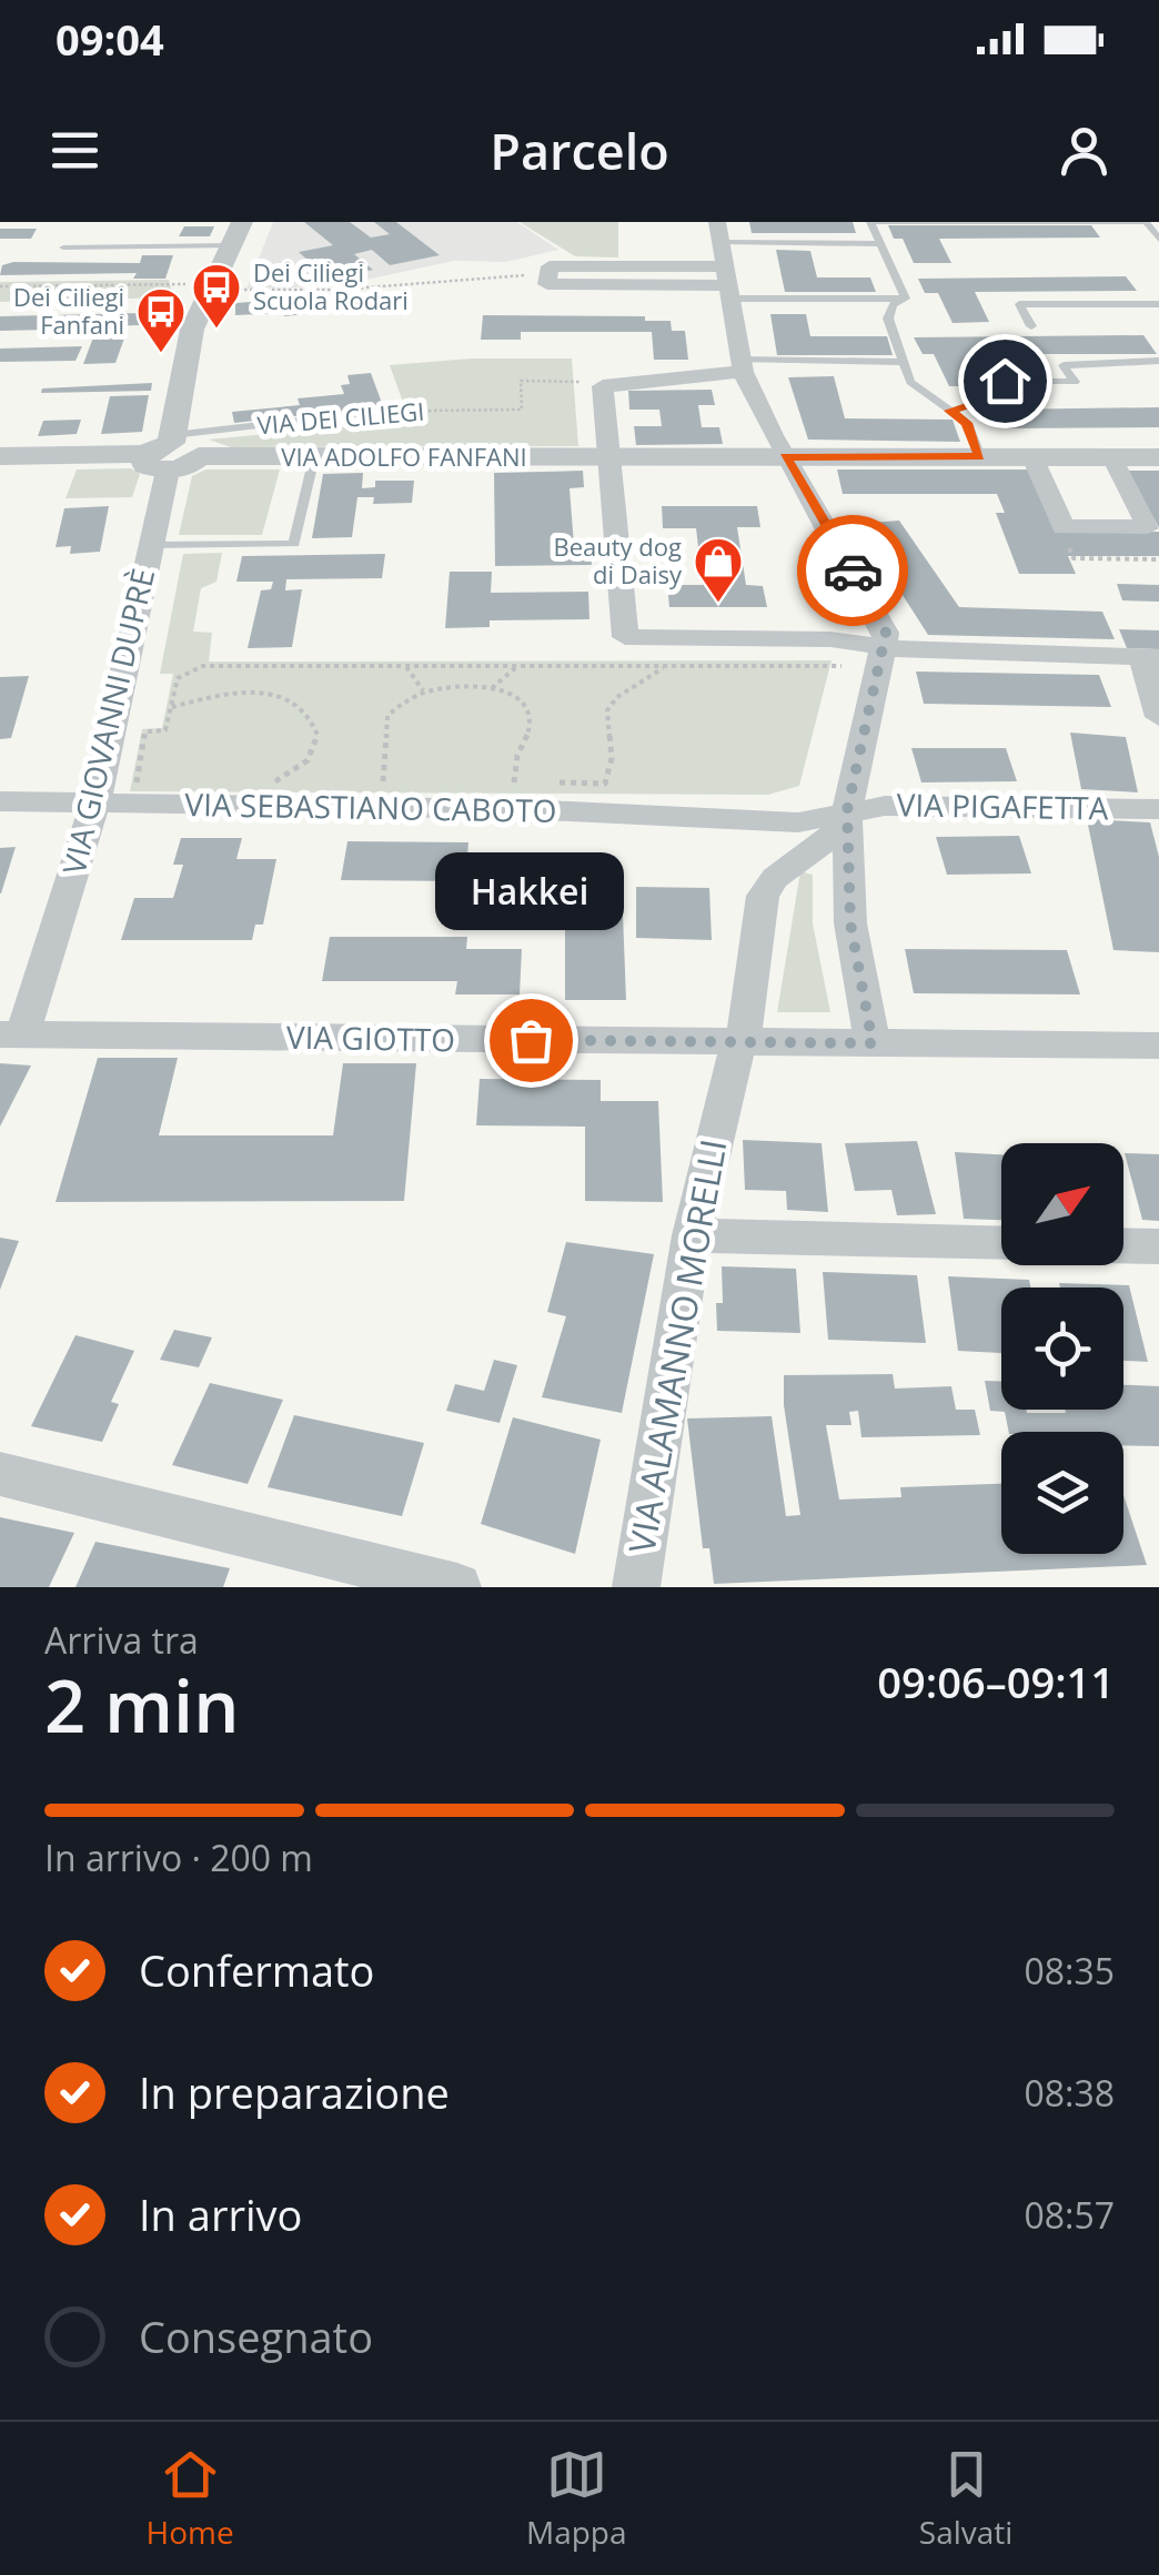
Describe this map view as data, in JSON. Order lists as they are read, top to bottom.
{
  "streets": {
    "street": [
      "VIA ADOLFO FANFANI",
      "VIA GIOVANNI DUPRÈ",
      "VIA PIGAFETTA",
      "VIA SEBASTIANO CABOTO",
      "VIA GIOTTO",
      "VIA ALAMANNO MORELLI"
    ],
    "lane": ["VIA DEI CILIEGI"]
  },
  "crossings": [
    ["VIA DEI CILIEGI", "VIA ADOLFO FANFANI"],
    ["VIA DEI CILIEGI", "VIA GIOVANNI DUPRÈ"],
    ["VIA ADOLFO FANFANI", "VIA GIOVANNI DUPRÈ"],
    ["VIA GIOVANNI DUPRÈ", "VIA SEBASTIANO CABOTO"],
    ["VIA GIOVANNI DUPRÈ", "VIA GIOTTO"],
    ["VIA PIGAFETTA", "VIA SEBASTIANO CABOTO"],
    ["VIA GIOTTO", "VIA ALAMANNO MORELLI"]
  ],
  "places": {
    "bus stop": ["Dei Ciliegi Scuola Rodari", "Dei Ciliegi Fanfani"],
    "shop": ["Beauty dog di Daisy"],
    "other": ["Hakkei"]
  },
  "north": "top right",
  "page": {
    "status": "09:04",
    "header": "Parcelo",
    "bubble": "Hakkei",
    "heading": ["2 min", "Arriva tra", "09:06–09:11"],
    "bar": "In arrivo · 200 m",
    "list": [
      ["Confermato", "08:35"],
      ["In preparazione", "08:38"],
      ["In arrivo", "08:57"],
      "Consegnato"
    ],
    "tabs": ["Home", "Mappa", "Salvati"]
  }
}
